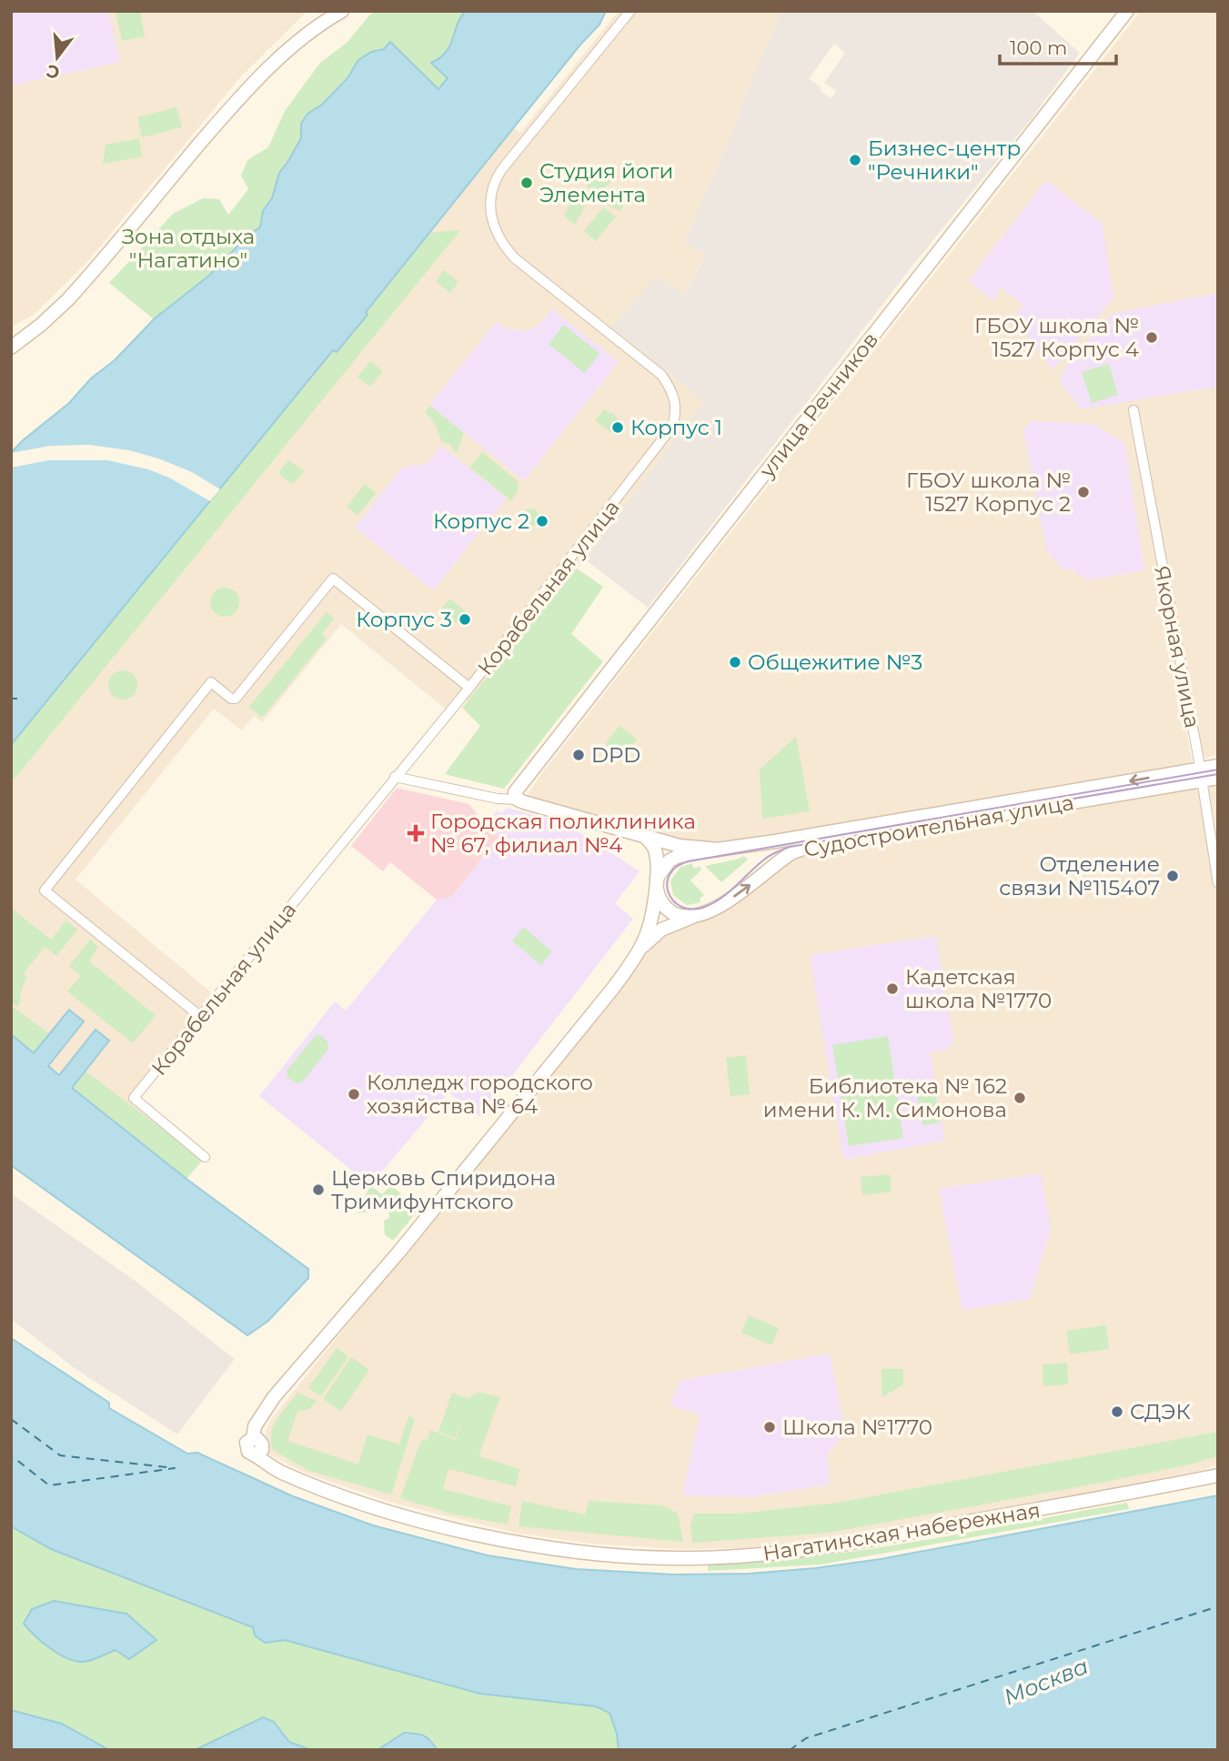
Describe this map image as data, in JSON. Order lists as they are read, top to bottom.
{
  "streets": {
    "street": [
      "улица Речников",
      "Корабельная улица",
      "Якорная улица",
      "Судостроительная улица",
      "Нагатинская набережная"
    ]
  },
  "crossings": [
    ["Якорная улица", "Судостроительная улица"],
    ["Судостроительная улица", "Нагатинская набережная"]
  ],
  "water": ["Москва"],
  "parks": ["Зона отдыха \"Нагатино\""],
  "places": {
    "other": [
      "Бизнес-центр \"Речники\"",
      "Студия йоги Элемента",
      "ГБОУ школа № 1527 Корпус 4",
      "Корпус 1",
      "ГБОУ школа № 1527 Корпус 2",
      "Корпус 2",
      "Корпус 3",
      "Общежитие №3",
      "DPD",
      "Отделение связи №115407",
      "Кадетская школа №1770",
      "Колледж городского хозяйства № 64",
      "Библиотека № 162 имени К. М. Симонова",
      "Церковь Спиридона Тримифунтского",
      "СДЭК",
      "Школа №1770"
    ],
    "health": ["Городская поликлиника № 67, филиал №4"]
  },
  "scale_bar": "100 m",
  "north": "bottom"
}
